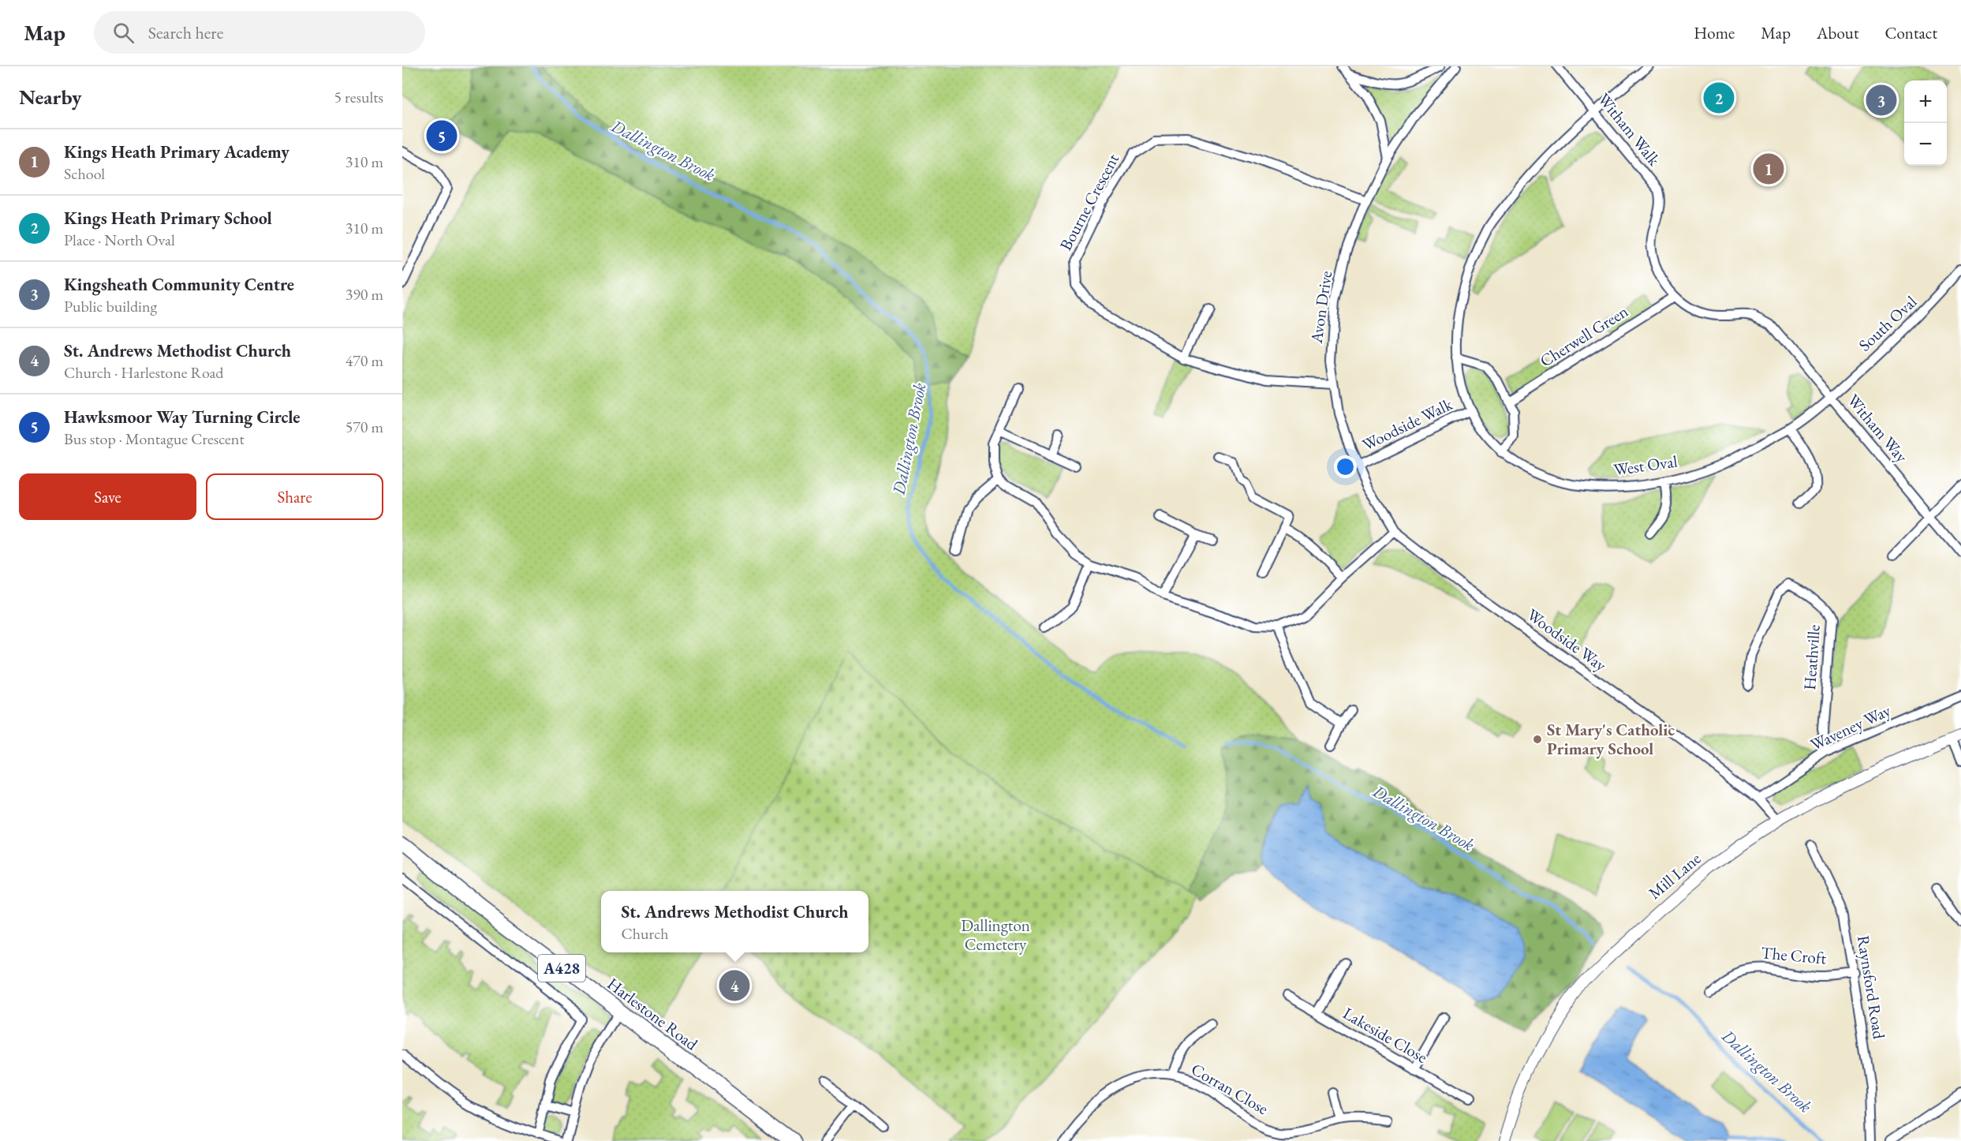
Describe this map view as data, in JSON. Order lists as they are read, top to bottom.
{
  "streets": {
    "main road": ["A428", "Harlestone Road"],
    "street": [
      "Witham Walk",
      "Bourne Crescent",
      "Avon Drive",
      "South Oval",
      "Cherwell Green",
      "Woodside Walk",
      "Witham Way",
      "West Oval",
      "Woodside Way",
      "Heathville",
      "Waveney Way",
      "Mill Lane",
      "The Croft",
      "Raynsford Road",
      "Lakeside Close",
      "Corran Close"
    ]
  },
  "crossings": [
    ["Witham Walk", "Cherwell Green"],
    ["Witham Walk", "Witham Way"],
    ["Witham Walk", "West Oval"],
    ["Bourne Crescent", "Avon Drive"],
    ["Avon Drive", "Woodside Walk"],
    ["Avon Drive", "Woodside Way"],
    ["South Oval", "Witham Way"],
    ["South Oval", "West Oval"],
    ["Cherwell Green", "Witham Way"],
    ["Woodside Walk", "West Oval"],
    ["Woodside Walk", "Woodside Way"],
    ["Witham Way", "West Oval"],
    ["Woodside Way", "Waveney Way"],
    ["Woodside Way", "Mill Lane"],
    ["Heathville", "Waveney Way"],
    ["The Croft", "Raynsford Road"]
  ],
  "water": ["Dallington Brook"],
  "parks": ["Dallington Cemetery"],
  "places": ["St Mary's Catholic Primary School"],
  "page": {
    "header": "Map",
    "search": "Search here",
    "nav": [
      "Home",
      "Map",
      "About",
      "Contact"
    ],
    "heading": ["Nearby", "5 results"],
    "map_buttons": ["+", "−"],
    "pins": [
      "2",
      "3",
      "5",
      "1",
      "4"
    ],
    "list": [
      {
        "mark": "1",
        "name": "Kings Heath Primary Academy",
        "note": "School",
        "value": "310 m"
      },
      {
        "mark": "2",
        "name": "Kings Heath Primary School",
        "note": "Place · North Oval",
        "value": "310 m"
      },
      {
        "mark": "3",
        "name": "Kingsheath Community Centre",
        "note": "Public building",
        "value": "390 m"
      },
      {
        "mark": "4",
        "name": "St. Andrews Methodist Church",
        "note": "Church · Harlestone Road",
        "value": "470 m"
      },
      {
        "mark": "5",
        "name": "Hawksmoor Way Turning Circle",
        "note": "Bus stop · Montague Crescent",
        "value": "570 m"
      }
    ],
    "buttons": ["Save", "Share"],
    "popup": ["St. Andrews Methodist Church", "Church"]
  }
}
